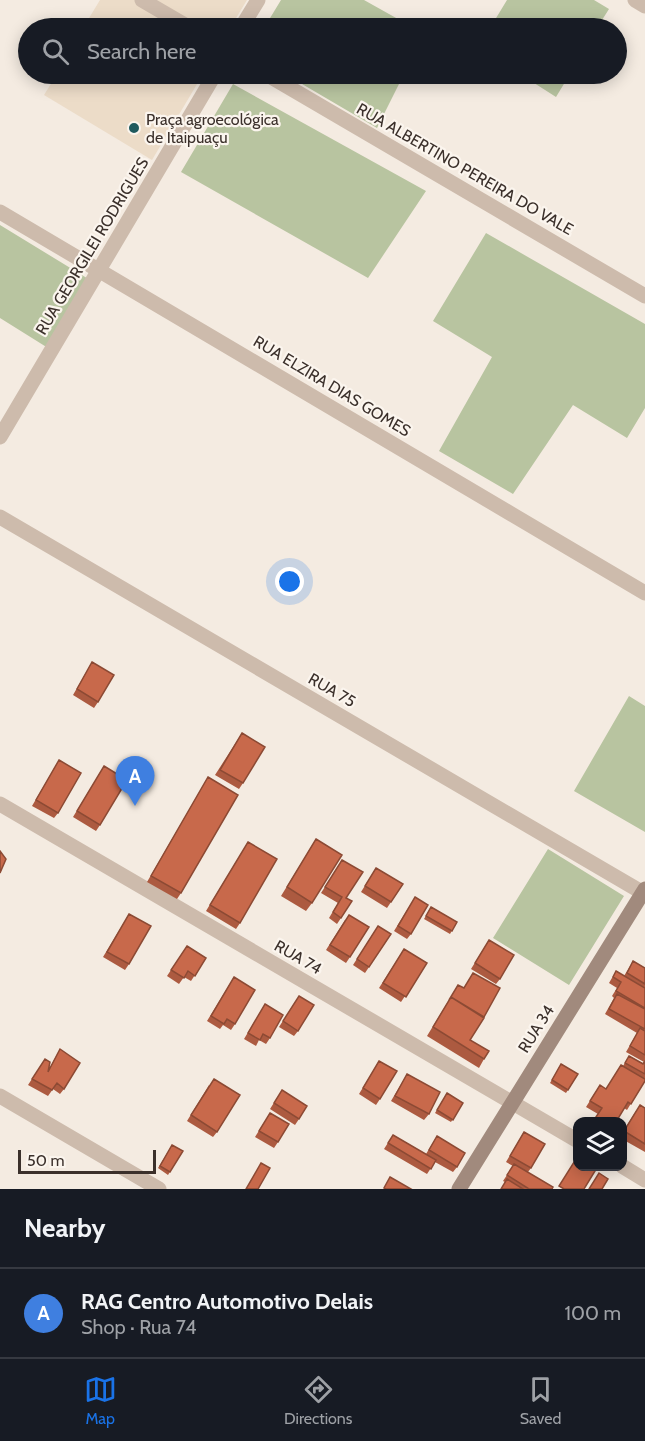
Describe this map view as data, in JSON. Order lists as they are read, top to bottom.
{
  "streets": {
    "street": [
      "RUA ALBERTINO PEREIRA DO VALE",
      "RUA GEORGILEI RODRIGUES",
      "RUA ELZIRA DIAS GOMES",
      "RUA 75",
      "RUA 74",
      "RUA 34"
    ]
  },
  "crossings": [
    ["RUA GEORGILEI RODRIGUES", "RUA ELZIRA DIAS GOMES"],
    ["RUA 75", "RUA 34"],
    ["RUA 74", "RUA 34"]
  ],
  "places": ["Praça agroecológica de Itaipuaçu"],
  "scale_bar": "50 m",
  "page": {
    "search": "Search here",
    "pins": "A",
    "scale": "50 m",
    "heading": "Nearby",
    "list": [
      {
        "mark": "A",
        "name": "RAG Centro Automotivo Delais",
        "note": "Shop · Rua 74",
        "value": "100 m"
      }
    ],
    "nav": ["Map", "Directions", "Saved"]
  }
}
